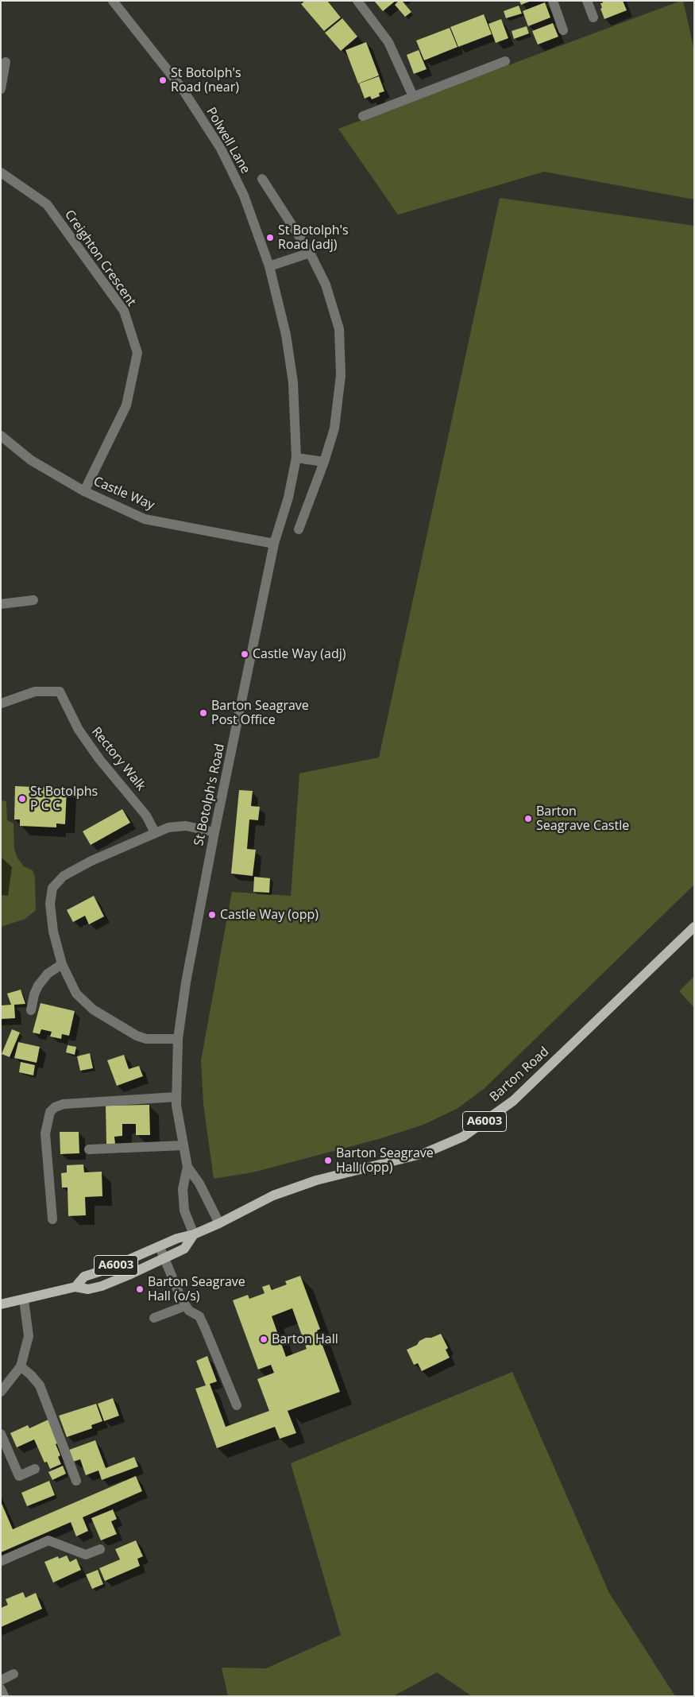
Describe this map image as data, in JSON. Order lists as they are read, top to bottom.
{
  "streets": {
    "main road": ["Barton Road", "A6003"],
    "street": [
      "Polwell Lane",
      "Creighton Crescent",
      "Castle Way",
      "Rectory Walk",
      "St Botolph's Road"
    ]
  },
  "crossings": [
    ["Polwell Lane", "St Botolph's Road"],
    ["Creighton Crescent", "Castle Way"],
    ["Castle Way", "St Botolph's Road"],
    ["St Botolph's Road", "Barton Road"]
  ],
  "places": [
    "St Botolph's Road (near)",
    "St Botolph's Road (adj)",
    "Castle Way (adj)",
    "Barton Seagrave Post Office",
    "St Botolphs P C C",
    "Barton Seagrave Castle",
    "Castle Way (opp)",
    "Barton Seagrave Hall (opp)",
    "Barton Seagrave Hall (o/s)",
    "Barton Hall"
  ]
}
